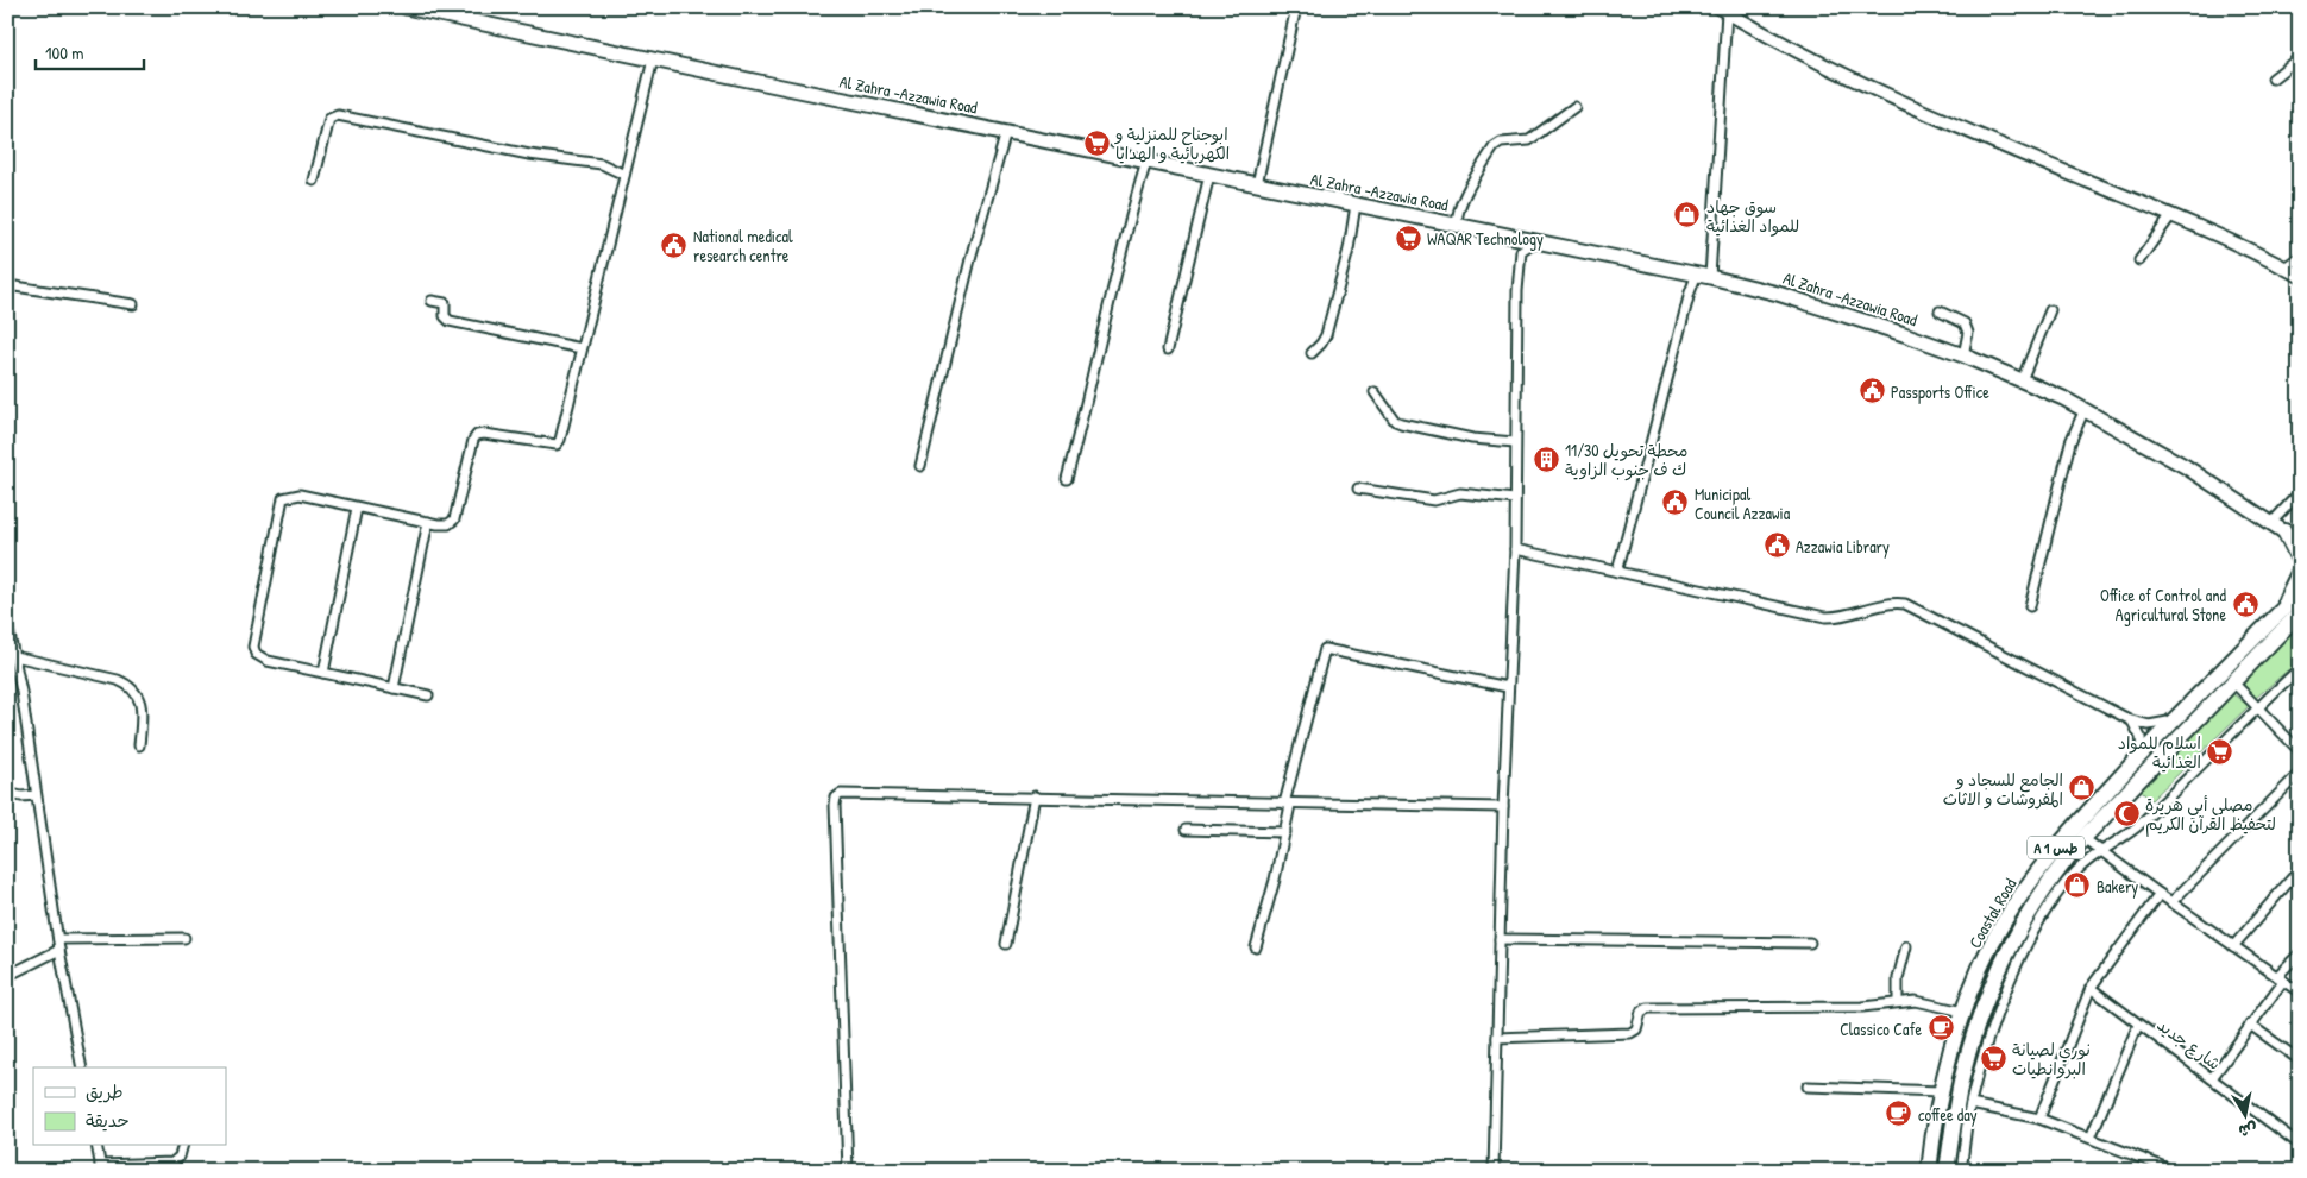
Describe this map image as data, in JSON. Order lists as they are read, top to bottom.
{
  "streets": {
    "highway": ["A 1 طس", "Coastal Road"],
    "main road": ["Al Zahra -Azzawia Road"],
    "street": ["شارع جديد"]
  },
  "places": {
    "supermarket": [
      "ابوجناح للمنزلية و الكهربائية و الهدايا",
      "WAQAR Technology",
      "اسلام للمواد الغذائية",
      "نوري لصيانة البروانطيات"
    ],
    "shop": ["سوق جهاد للمواد الغذائية", "الجامع للسجاد و المفروشات و الاثاث", "Bakery"],
    "public building": [
      "National medical research centre",
      "Passports Office",
      "Municipal Council Azzawia",
      "Azzawia Library",
      "Office of Control and Agricultural Stone"
    ],
    "building": ["محطة تحويل 11/30 ك ف جنوب الزاوية"],
    "mosque": ["مصلى أبي هريرة لتحفيظ القرآن الكريم"],
    "cafe": ["Classico Cafe", "coffee day"]
  },
  "legend": ["طريق", "حديقة"],
  "scale_bar": "100 m",
  "north": "bottom"
}
